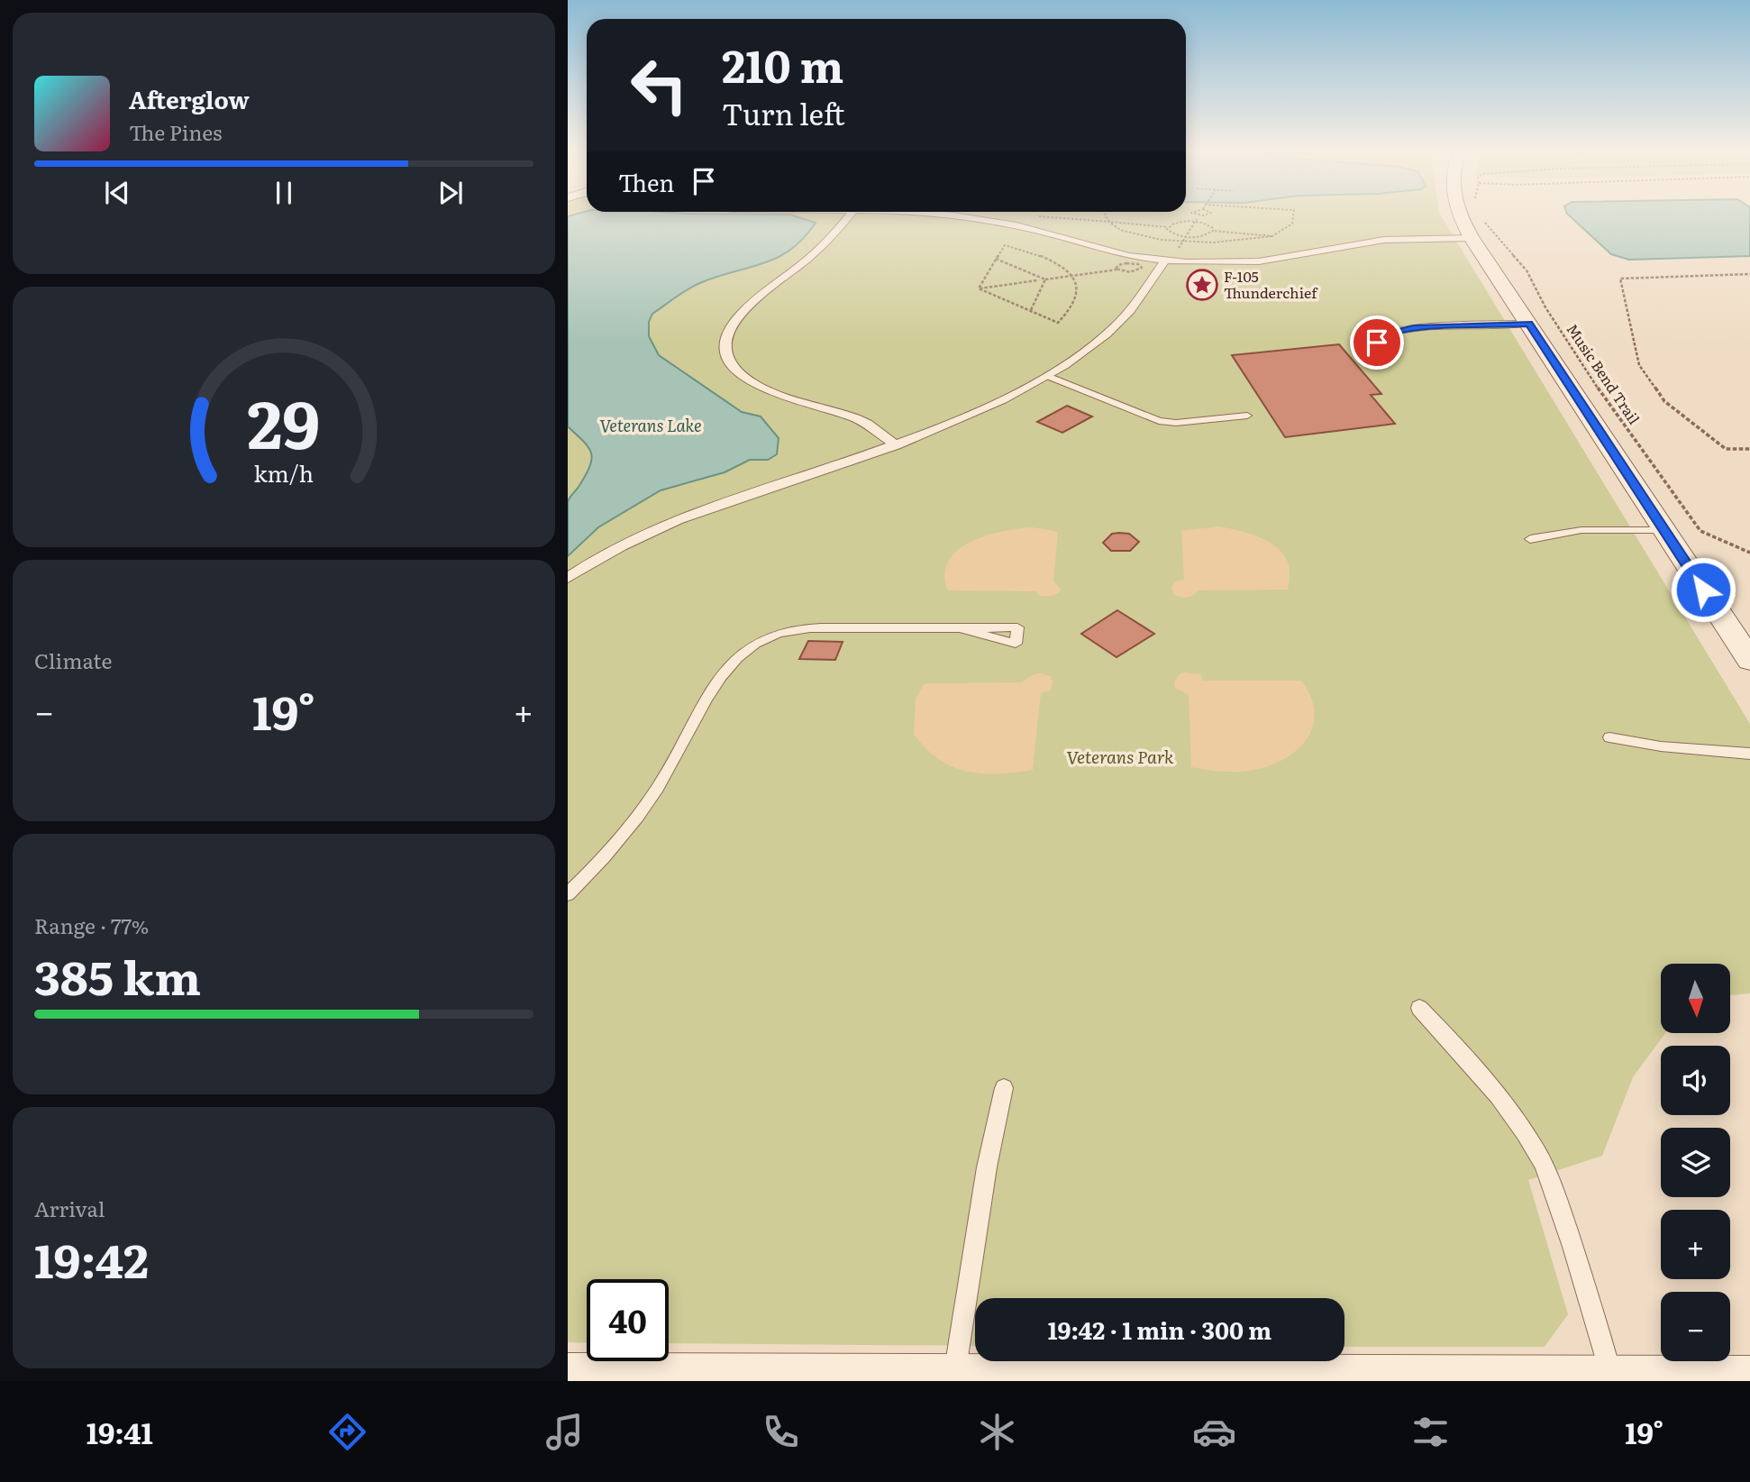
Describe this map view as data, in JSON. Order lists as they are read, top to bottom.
{
  "streets": {
    "path": ["Music Bend Trail"]
  },
  "water": ["Veterans Lake"],
  "parks": ["Veterans Park"],
  "places": {
    "place": ["F-105 Thunderchief"]
  },
  "north": "bottom",
  "page": {
    "turn": ["210 m", "Turn left"],
    "song": ["Afterglow", "The Pines"],
    "then": "Then",
    "tile": [
      "Climate",
      ["Range · 77%", "385 km"],
      ["Arrival", "19:42"]
    ],
    "heat": ["−", "19°", "+"],
    "map_buttons": ["+", "−"],
    "limit": "40",
    "trip": "19:42 · 1 min · 300 m",
    "tabs": ["19:41", "19°"],
    "gauge": ["29", "km/h"]
  }
}
